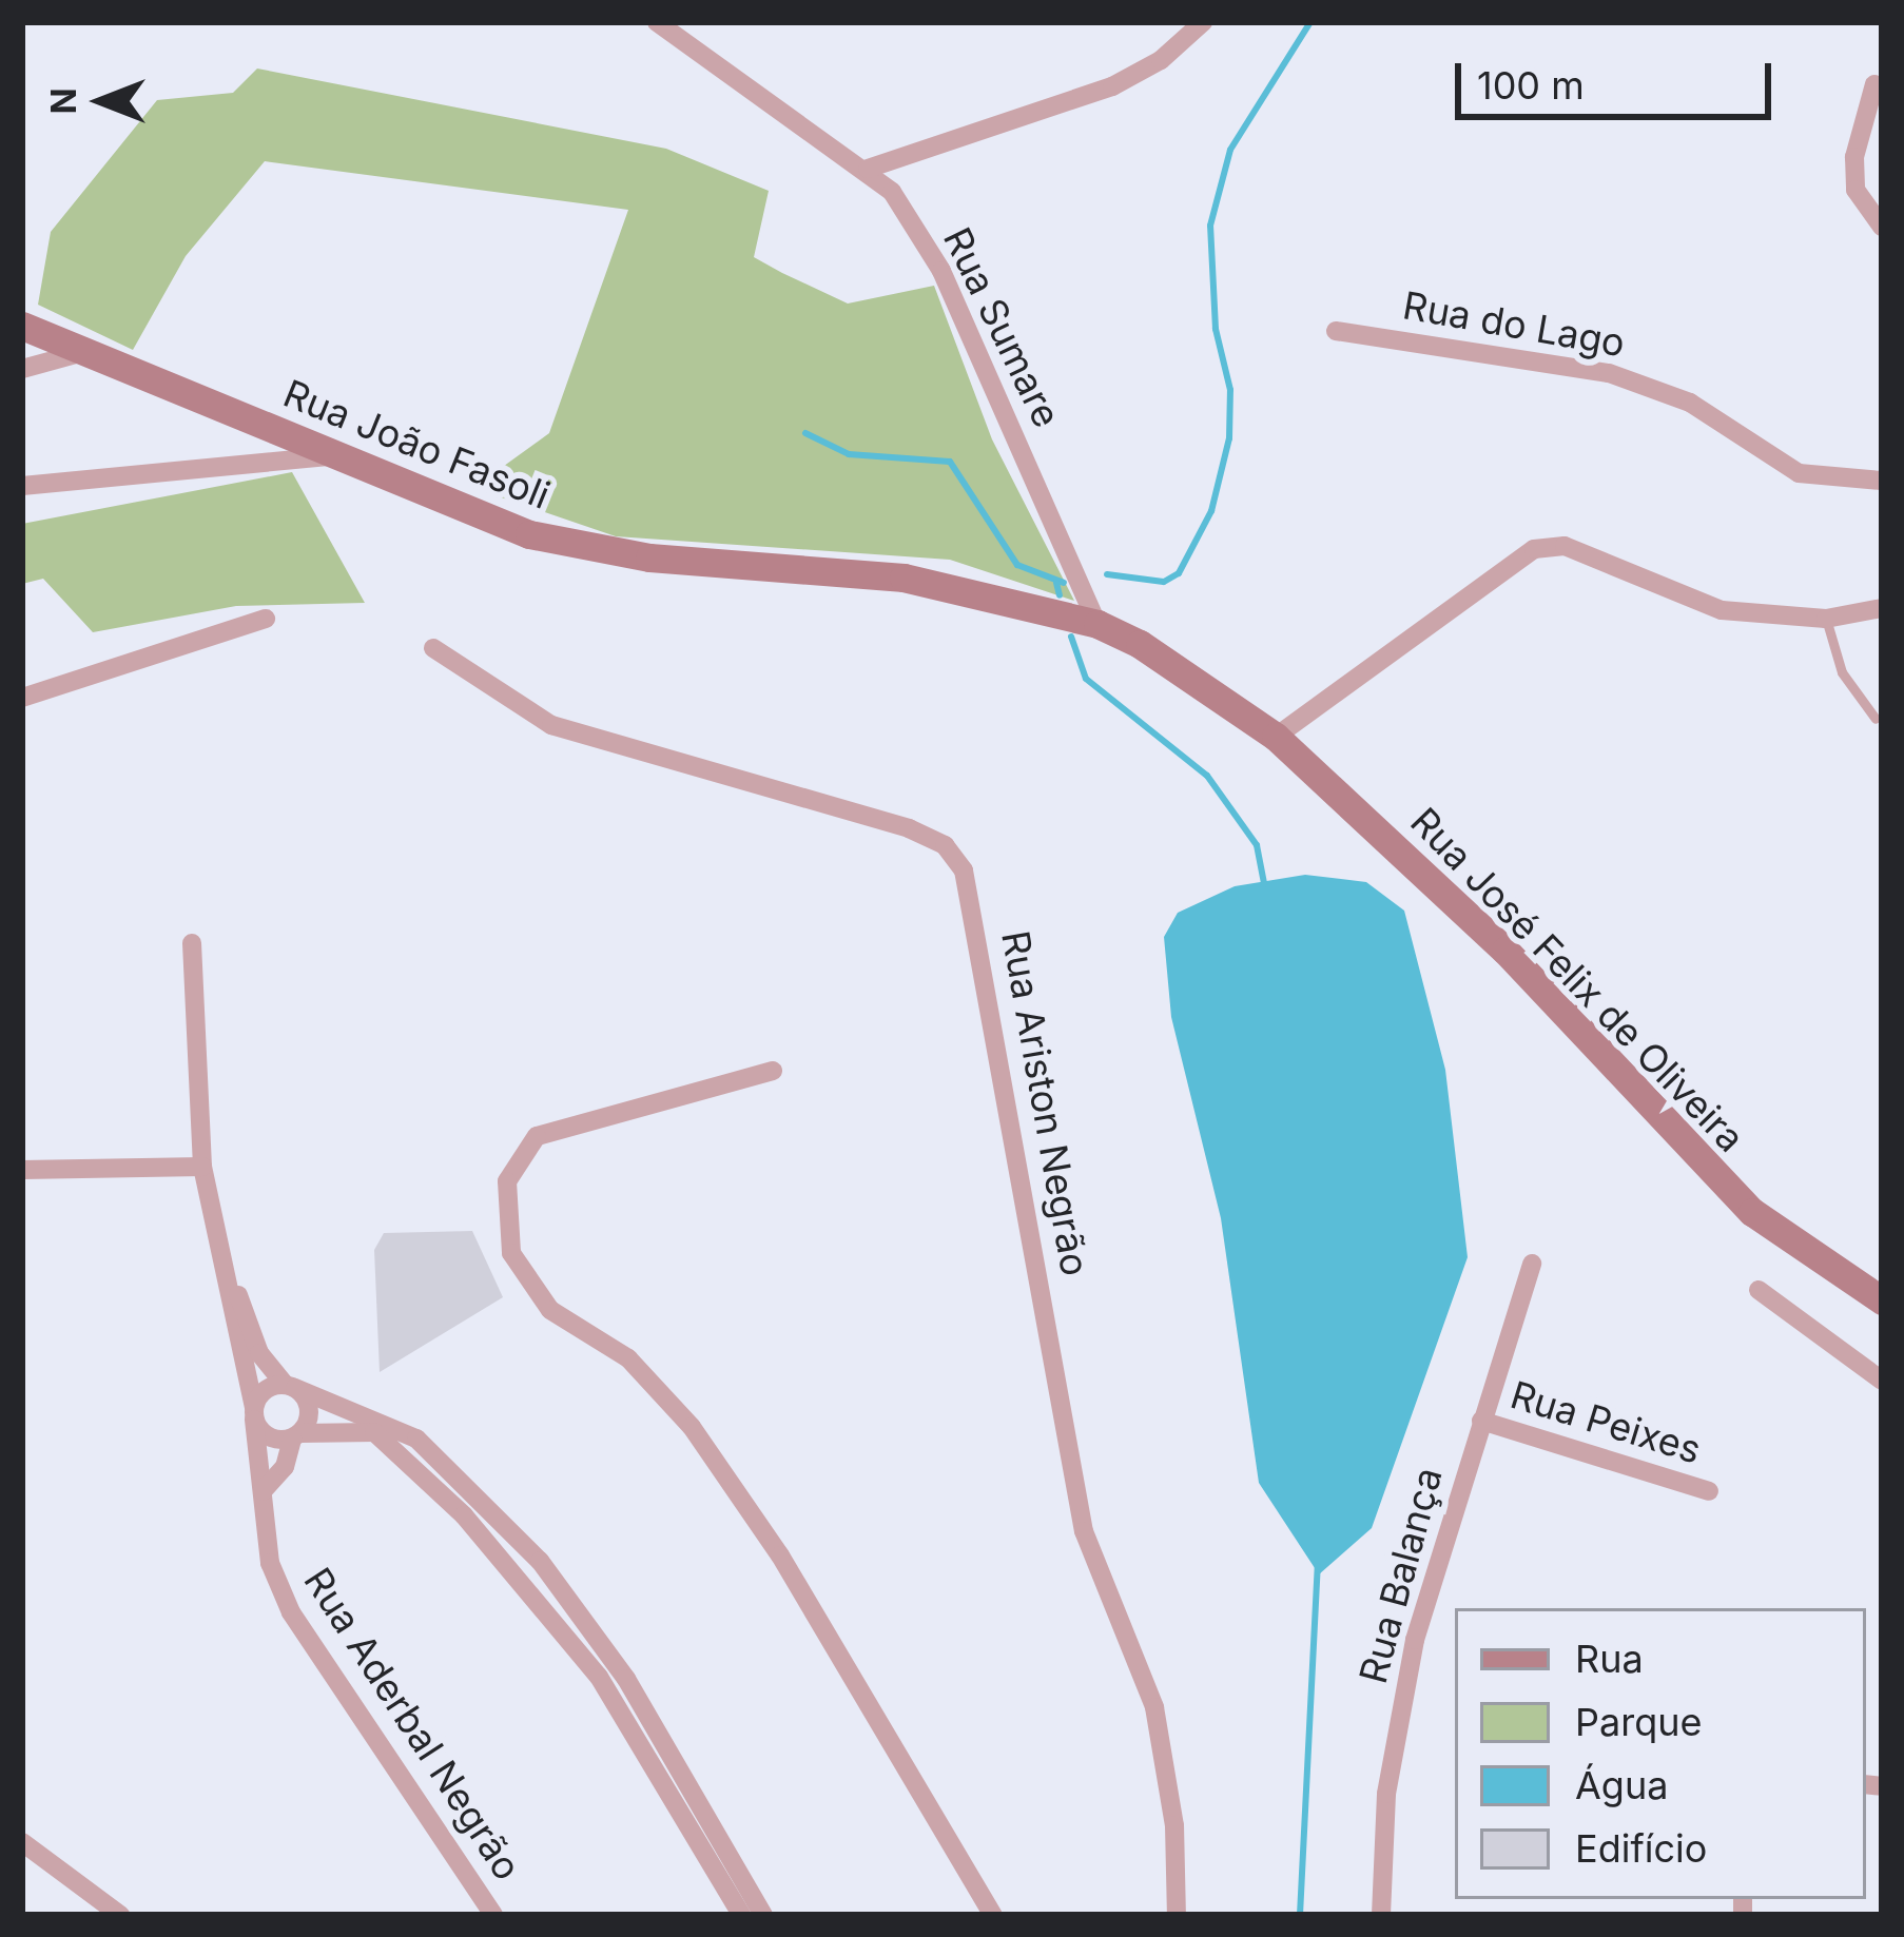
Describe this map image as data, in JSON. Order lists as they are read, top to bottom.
{
  "streets": {
    "main road": ["Rua João Fasoli", "Rua José Felix de Oliveira"],
    "street": [
      "Rua do Lago",
      "Rua Sumare",
      "Rua Ariston Negrão",
      "Rua Peixes",
      "Rua Balança",
      "Rua Aderbal Negrão"
    ]
  },
  "crossings": [
    ["Rua Sumare", "Rua João Fasoli"],
    ["Rua Sumare", "Rua José Felix de Oliveira"],
    ["Rua João Fasoli", "Rua José Felix de Oliveira"],
    ["Rua Peixes", "Rua Balança"]
  ],
  "legend": [
    "Rua",
    "Parque",
    "Água",
    "Edifício"
  ],
  "scale_bar": "100 m",
  "north": "left"
}
